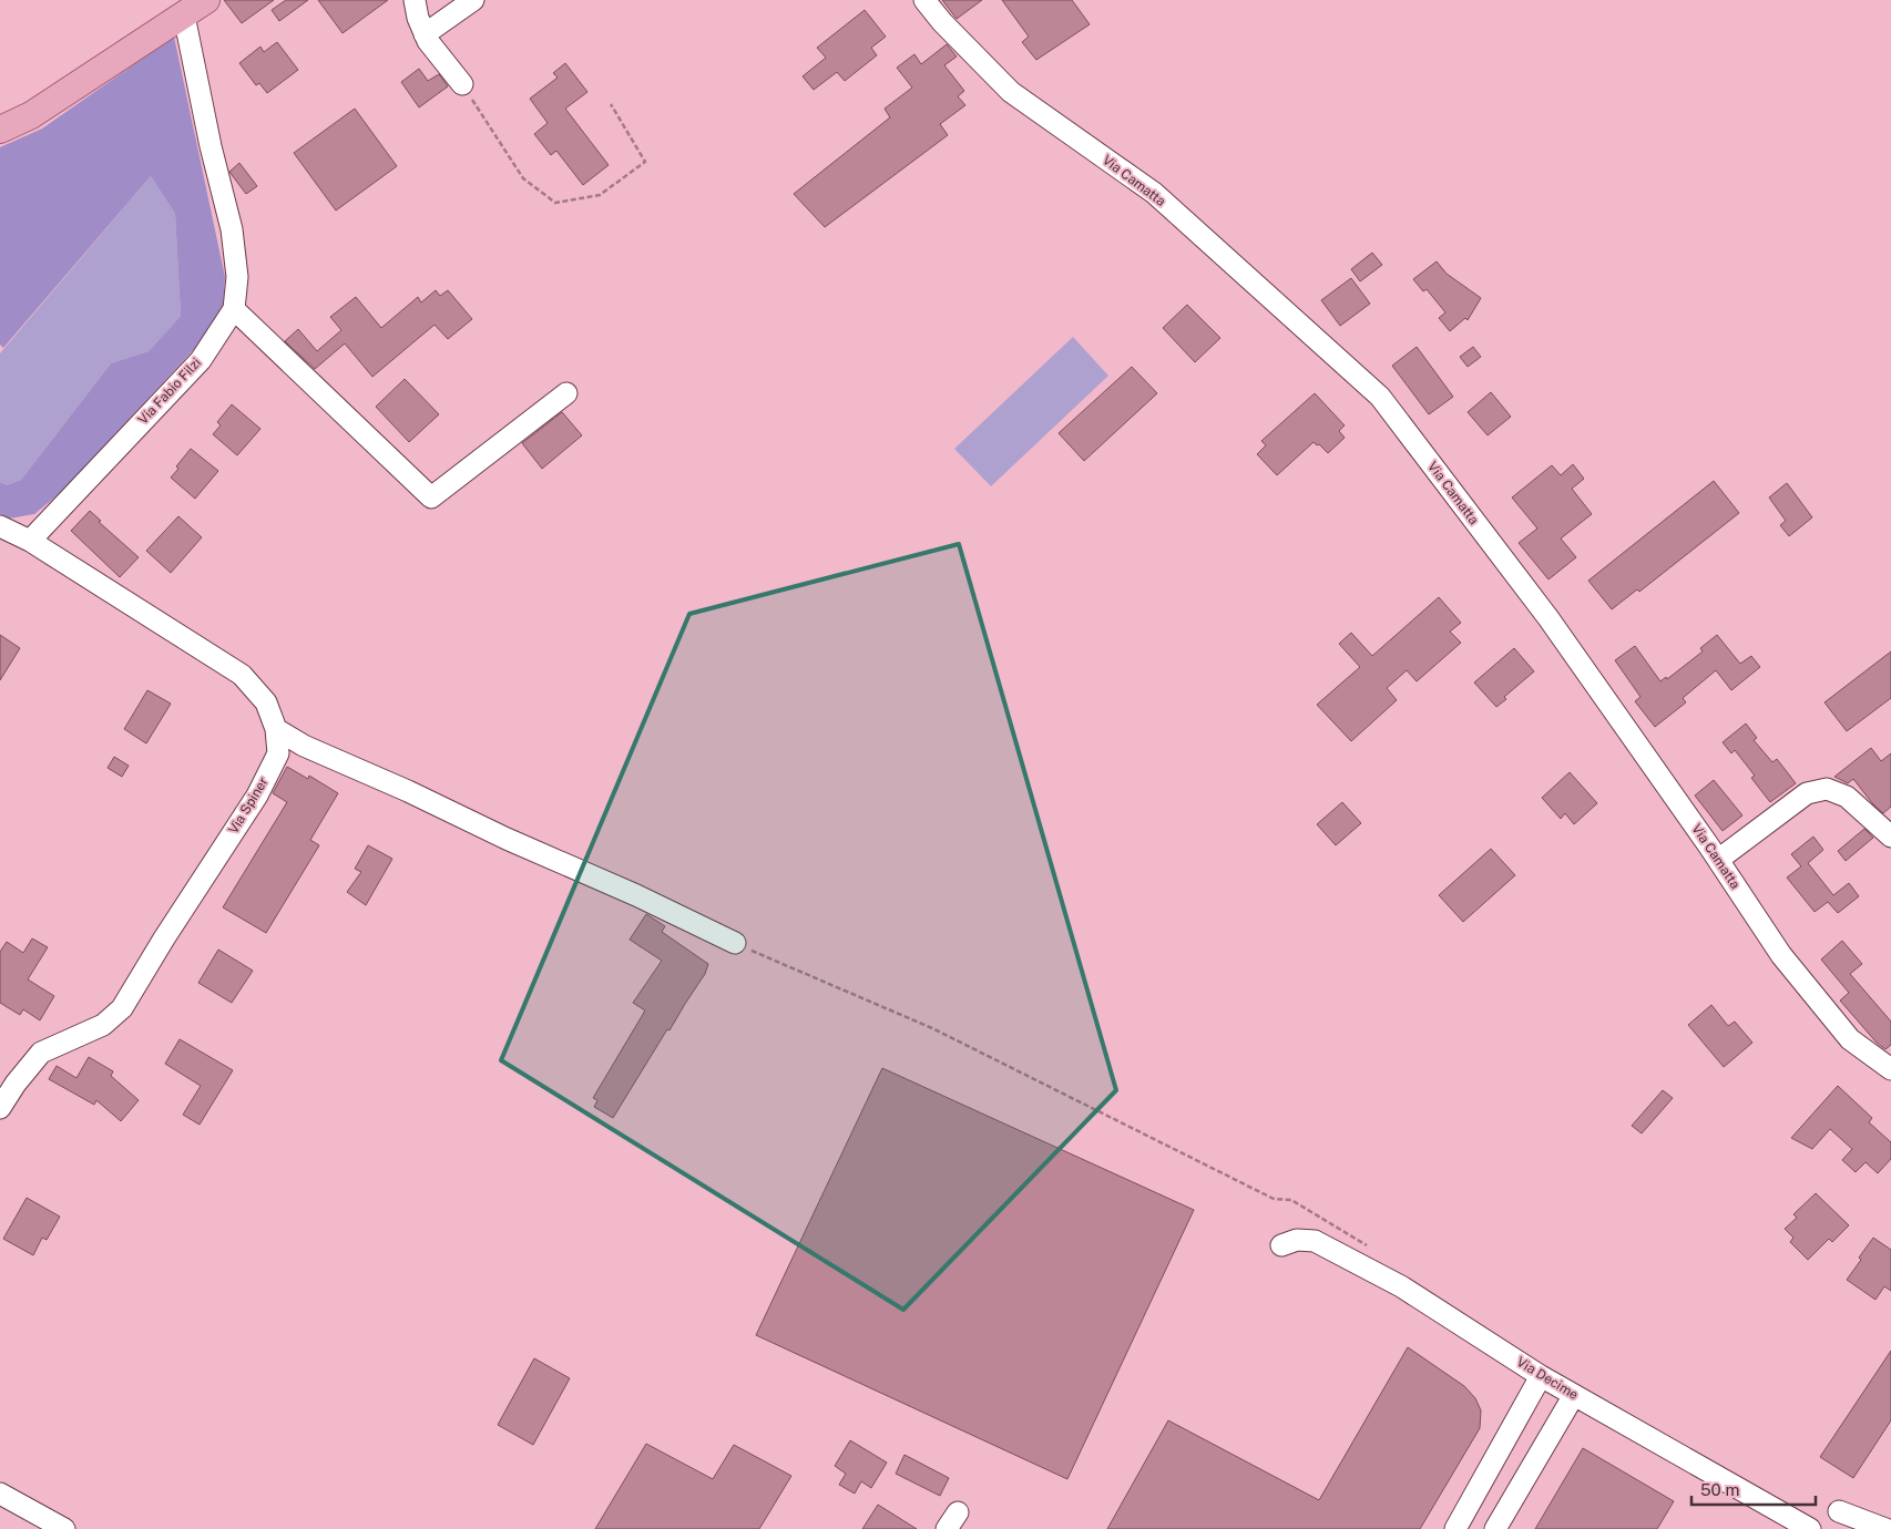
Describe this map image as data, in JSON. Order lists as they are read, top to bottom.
{
  "streets": {
    "street": [
      "Via Camatta",
      "Via Fabio Filzi",
      "Via Spiner",
      "Via Decime"
    ]
  },
  "crossings": [
    ["Via Fabio Filzi", "Via Spiner"]
  ],
  "scale_bar": "50 m"
}
